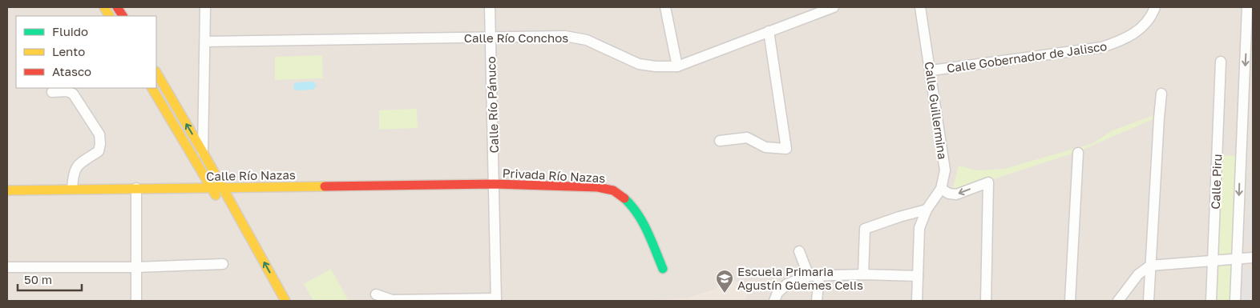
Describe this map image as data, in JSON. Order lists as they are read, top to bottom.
{
  "streets": {
    "street": [
      "Calle Río Conchos",
      "Calle Gobernador de Jalisco",
      "Calle Río Pánuco",
      "Calle Guillermina",
      "Calle Río Nazas",
      "Privada Río Nazas",
      "Calle Piru"
    ]
  },
  "crossings": [
    ["Calle Río Conchos", "Calle Río Pánuco"],
    ["Calle Gobernador de Jalisco", "Calle Guillermina"],
    ["Calle Río Pánuco", "Calle Río Nazas"],
    ["Calle Río Pánuco", "Privada Río Nazas"],
    ["Calle Río Nazas", "Privada Río Nazas"]
  ],
  "places": {
    "school or university": ["Escuela Primaria Agustín Güemes Celis"]
  },
  "legend": ["Fluido", "Lento", "Atasco"],
  "scale_bar": "50 m"
}
